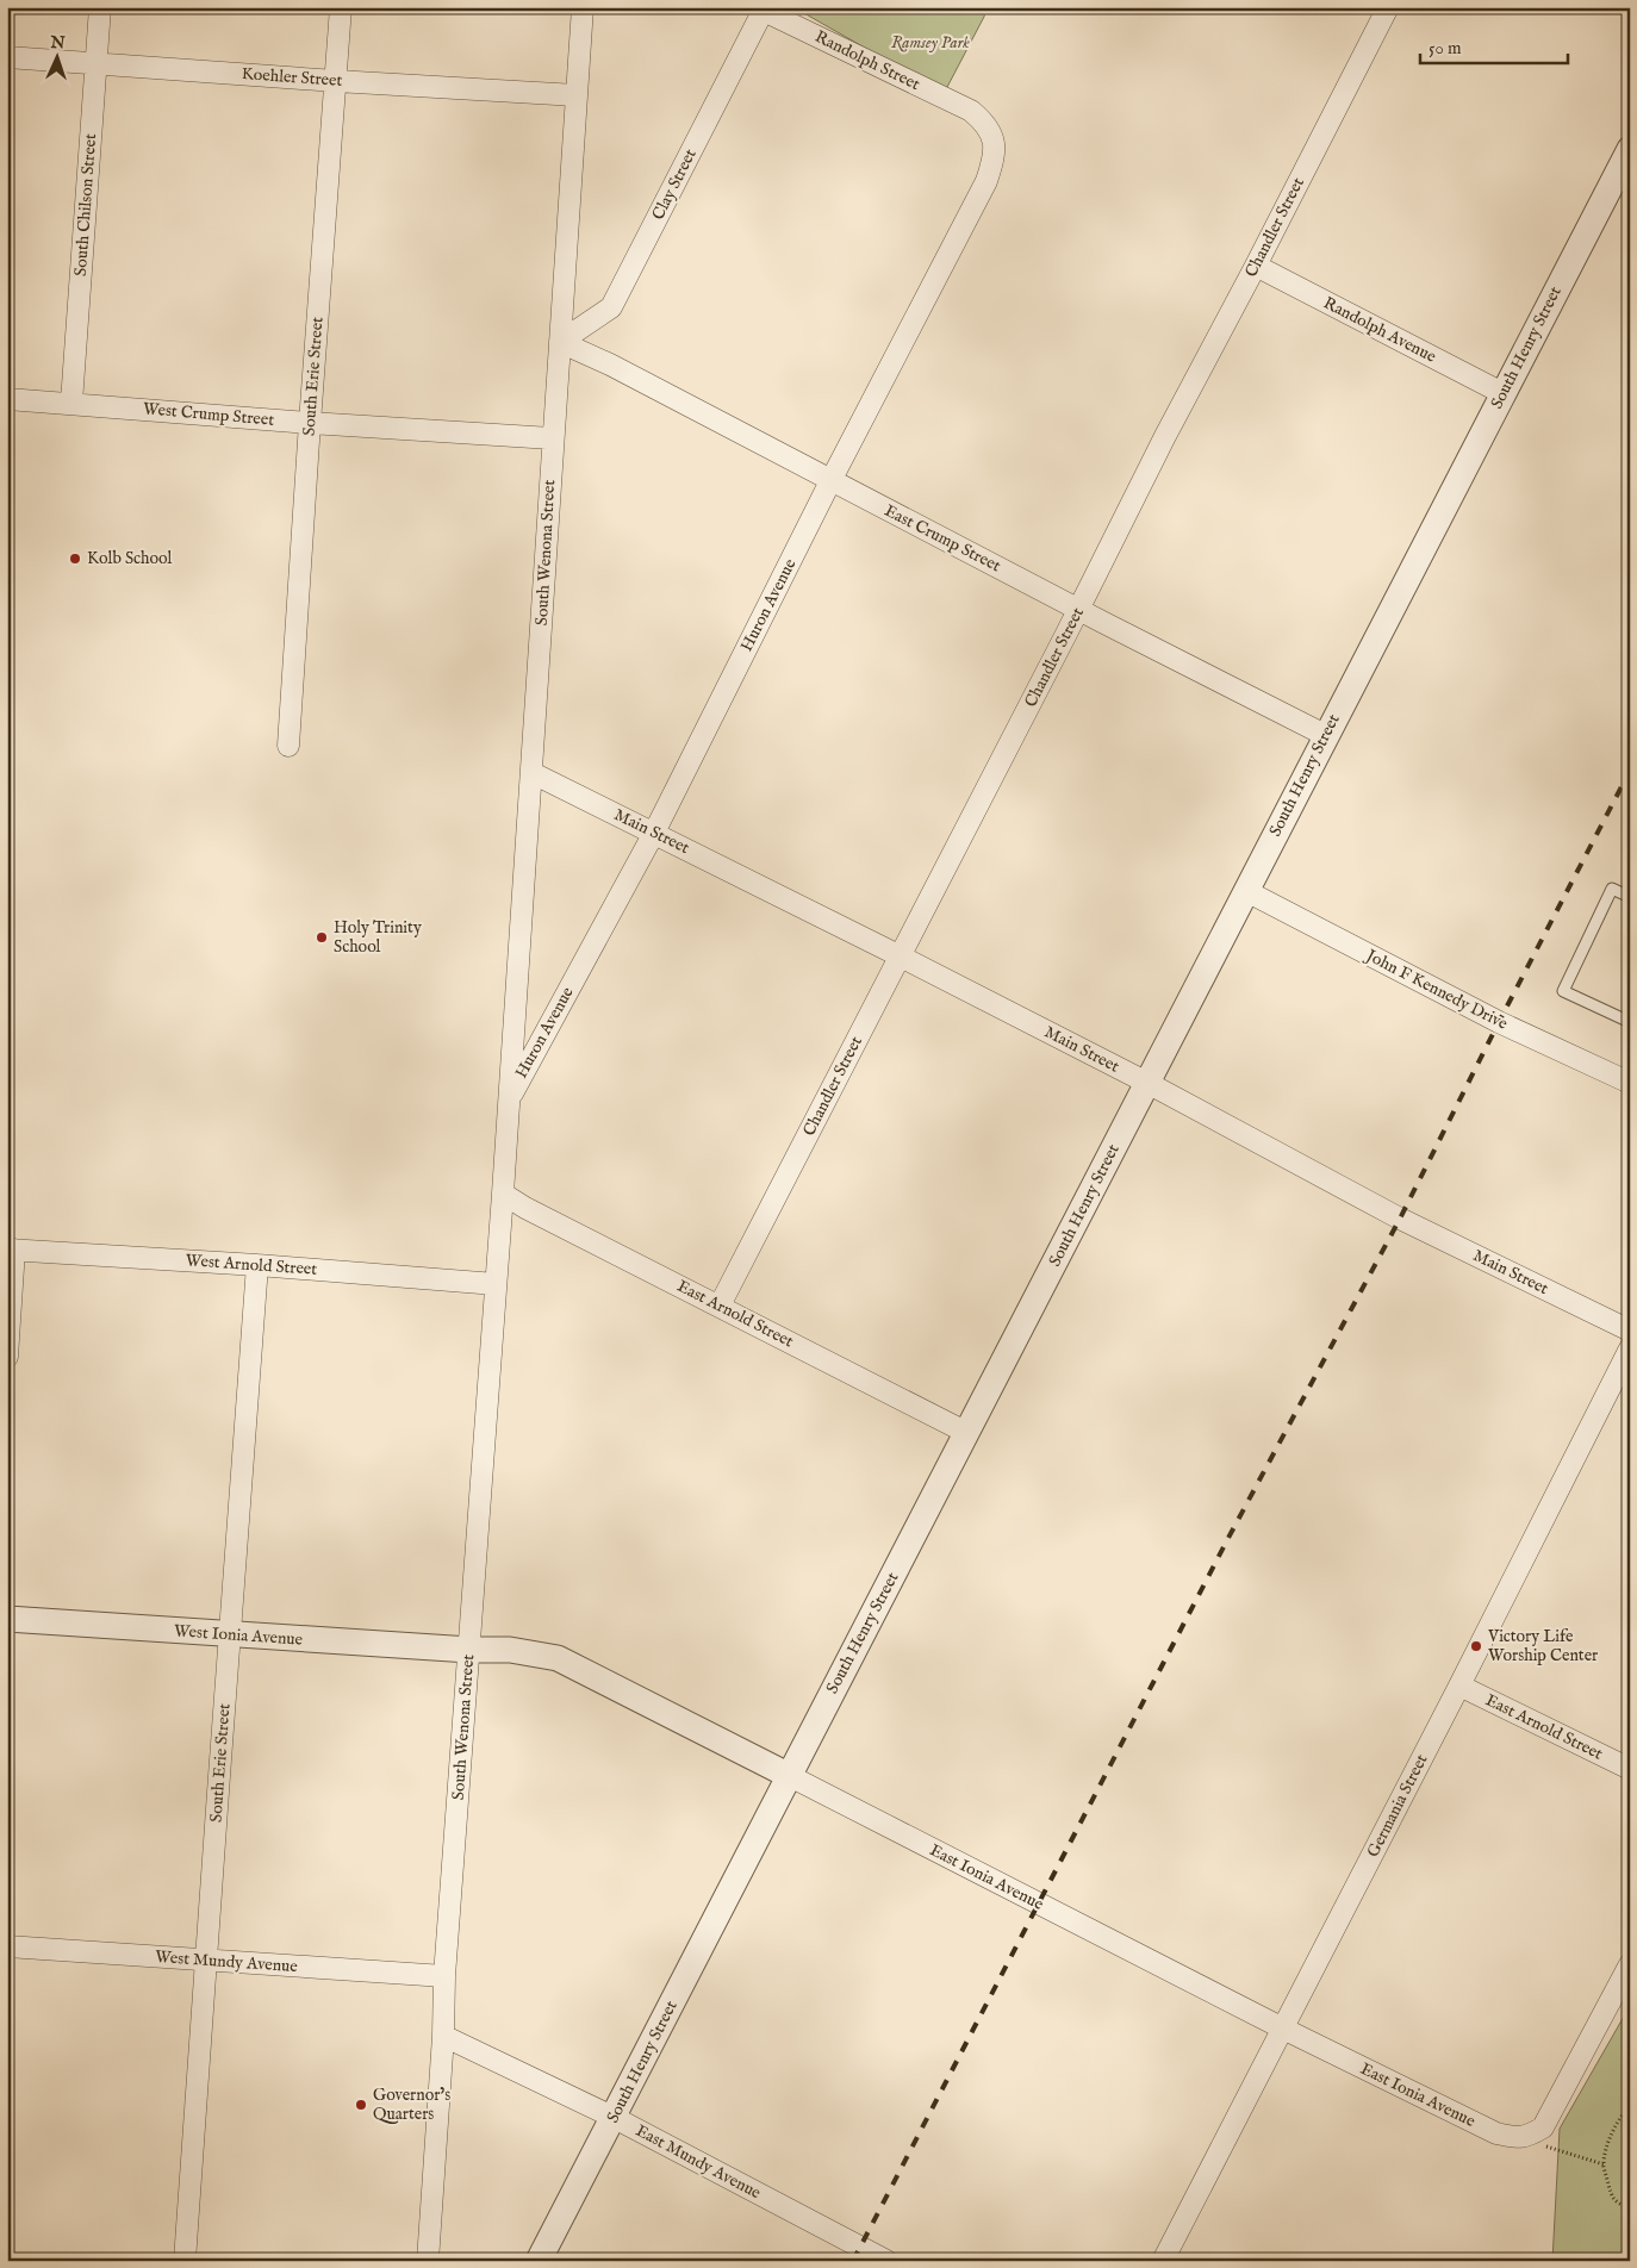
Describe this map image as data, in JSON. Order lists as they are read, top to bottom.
{
  "streets": {
    "street": [
      "Randolph Street",
      "Koehler Street",
      "Clay Street",
      "South Chilson Street",
      "Chandler Street",
      "Randolph Avenue",
      "South Henry Street",
      "South Erie Street",
      "West Crump Street",
      "East Crump Street",
      "South Wenona Street",
      "Huron Avenue",
      "Main Street",
      "John F Kennedy Drive",
      "West Arnold Street",
      "East Arnold Street",
      "West Ionia Avenue",
      "Germania Street",
      "East Ionia Avenue",
      "West Mundy Avenue",
      "East Mundy Avenue"
    ]
  },
  "crossings": [
    ["Randolph Street", "Clay Street"],
    ["Randolph Street", "Huron Avenue"],
    ["Koehler Street", "South Chilson Street"],
    ["Koehler Street", "South Erie Street"],
    ["Koehler Street", "South Wenona Street"],
    ["Clay Street", "East Crump Street"],
    ["Clay Street", "South Wenona Street"],
    ["South Chilson Street", "West Crump Street"],
    ["Chandler Street", "Randolph Avenue"],
    ["Chandler Street", "East Crump Street"],
    ["Chandler Street", "Main Street"],
    ["Chandler Street", "East Arnold Street"],
    ["Randolph Avenue", "South Henry Street"],
    ["South Henry Street", "East Crump Street"],
    ["South Henry Street", "Main Street"],
    ["South Henry Street", "John F Kennedy Drive"],
    ["South Henry Street", "East Arnold Street"],
    ["South Henry Street", "East Ionia Avenue"],
    ["South Henry Street", "East Mundy Avenue"],
    ["South Erie Street", "West Crump Street"],
    ["South Erie Street", "West Arnold Street"],
    ["South Erie Street", "West Ionia Avenue"],
    ["South Erie Street", "West Mundy Avenue"],
    ["West Crump Street", "South Wenona Street"],
    ["East Crump Street", "South Wenona Street"],
    ["East Crump Street", "Huron Avenue"],
    ["South Wenona Street", "Huron Avenue"],
    ["South Wenona Street", "Main Street"],
    ["South Wenona Street", "West Arnold Street"],
    ["South Wenona Street", "East Arnold Street"],
    ["South Wenona Street", "West Ionia Avenue"],
    ["South Wenona Street", "East Ionia Avenue"],
    ["South Wenona Street", "West Mundy Avenue"],
    ["South Wenona Street", "East Mundy Avenue"],
    ["Huron Avenue", "Main Street"],
    ["East Arnold Street", "Germania Street"],
    ["West Ionia Avenue", "East Ionia Avenue"],
    ["Germania Street", "East Ionia Avenue"]
  ],
  "parks": ["Ramsey Park"],
  "places": [
    "Kolb School",
    "Holy Trinity School",
    "Victory Life Worship Center",
    "Governor’s Quarters"
  ],
  "scale_bar": "50 m",
  "north": "top"
}
